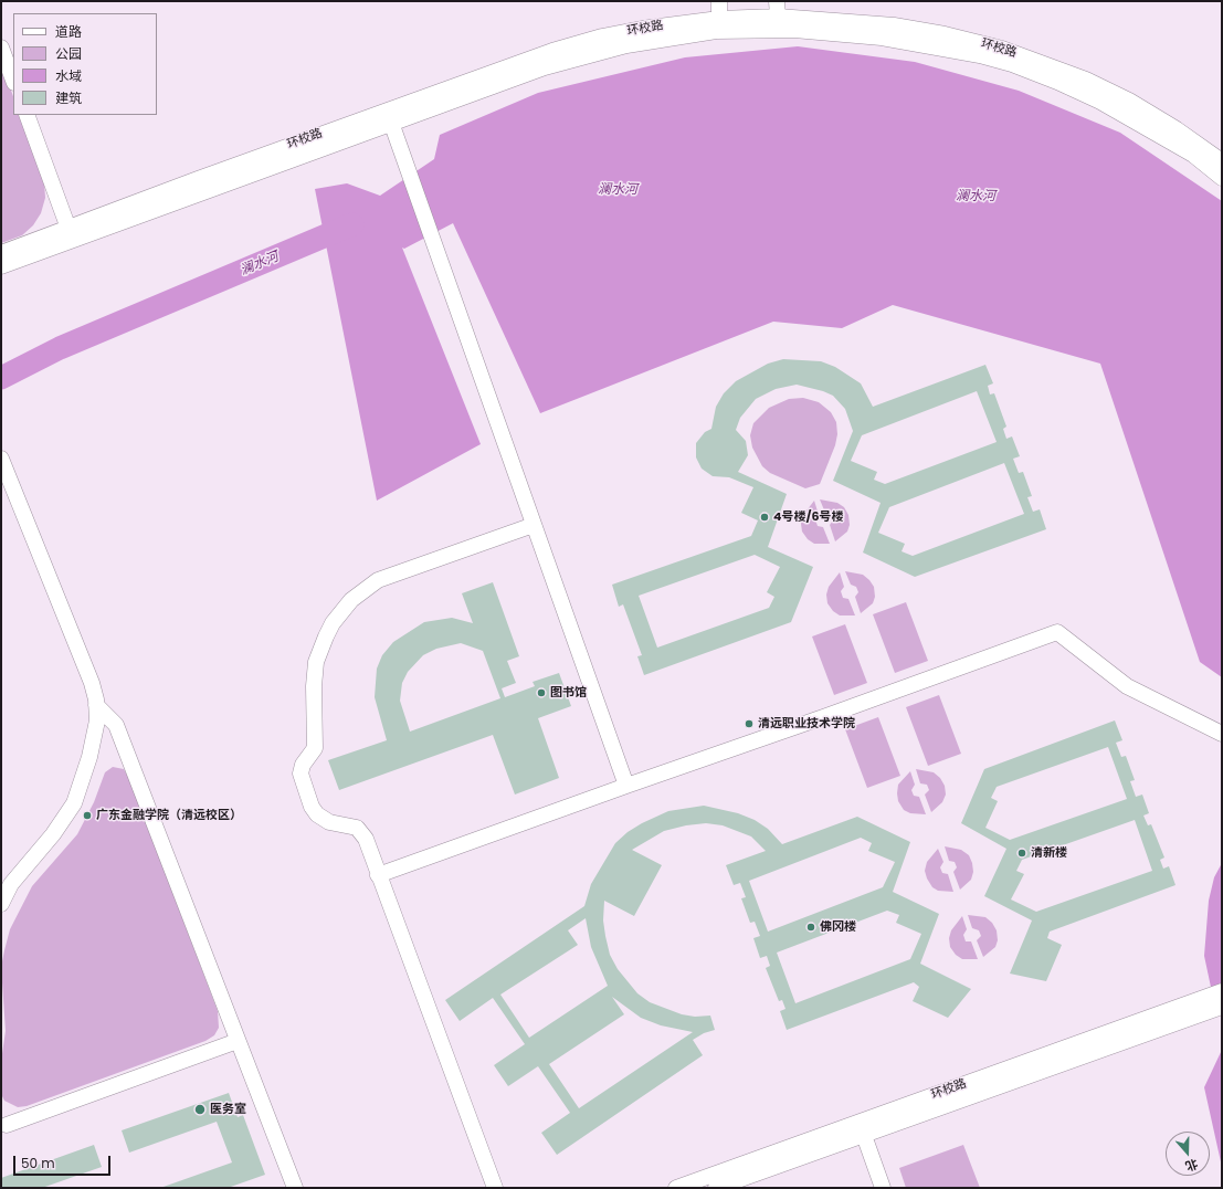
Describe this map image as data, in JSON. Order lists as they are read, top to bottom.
{
  "streets": {
    "street": ["环校路"]
  },
  "water": ["澜水河"],
  "places": [
    "4号楼/6号楼",
    "图书馆",
    "清远职业技术学院",
    "广东金融学院（清远校区）",
    "清新楼",
    "佛冈楼",
    "医务室"
  ],
  "legend": [
    "道路",
    "公园",
    "水域",
    "建筑"
  ],
  "scale_bar": "50 m",
  "north": "bottom"
}
